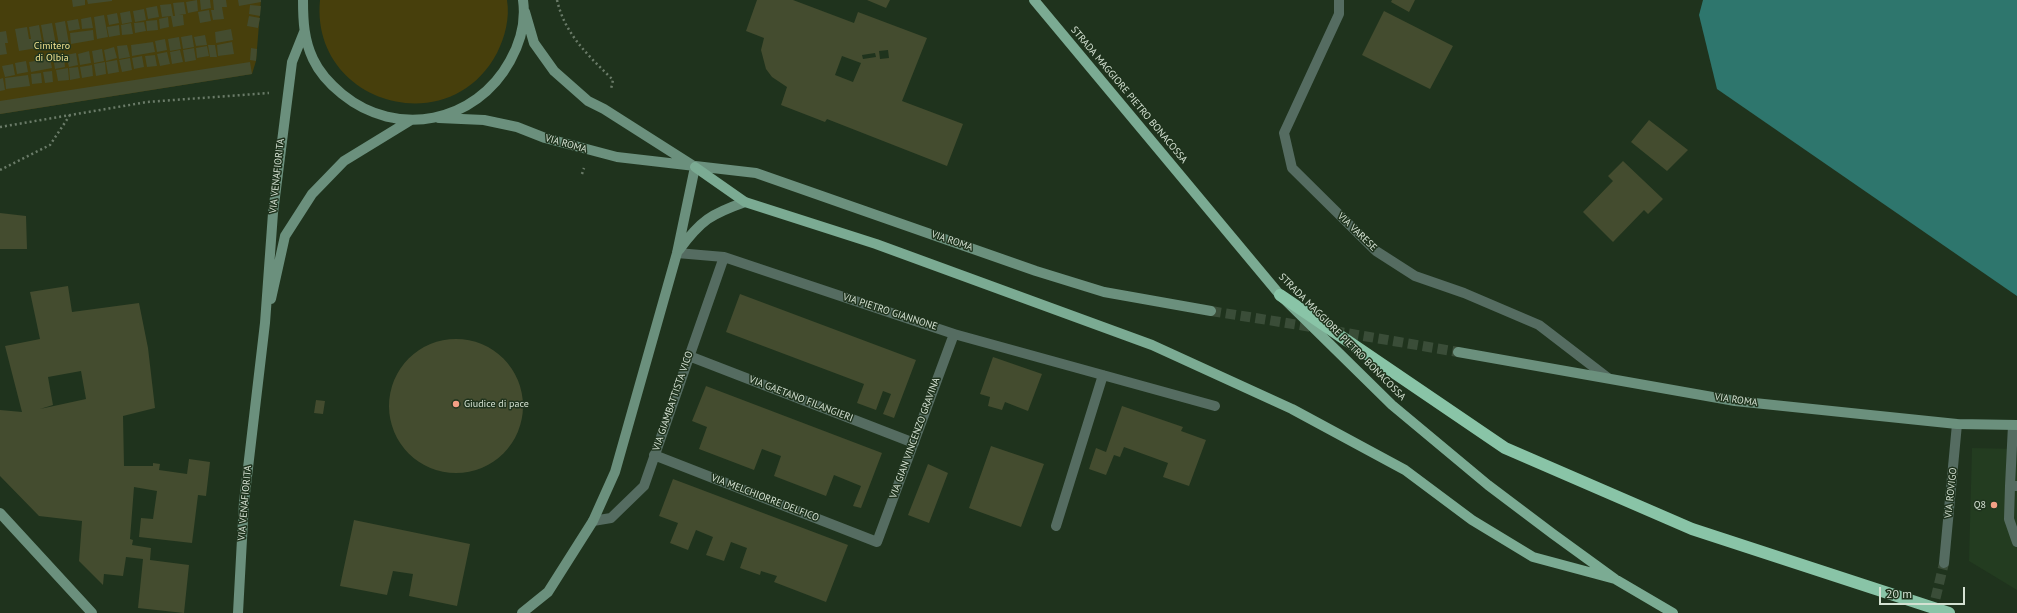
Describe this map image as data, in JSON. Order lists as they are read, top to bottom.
{
  "streets": {
    "main road": ["STRADA MAGGIORE PIETRO BONACOSSA", "VIA ROMA", "VIA VENAFIORITA"],
    "street": [
      "VIA VARESE",
      "VIA PIETRO GIANNONE",
      "VIA GAETANO FILANGIERI",
      "VIA GIAMBATTISTA VICO",
      "VIA GIAN VINCENZO GRAVINA",
      "VIA ROVIGO",
      "VIA MELCHIORRE DELFICO"
    ]
  },
  "crossings": [
    ["VIA ROMA", "VIA VARESE"],
    ["VIA ROMA", "VIA ROVIGO"],
    ["VIA PIETRO GIANNONE", "VIA GIAMBATTISTA VICO"],
    ["VIA PIETRO GIANNONE", "VIA GIAN VINCENZO GRAVINA"],
    ["VIA GAETANO FILANGIERI", "VIA GIAMBATTISTA VICO"],
    ["VIA GAETANO FILANGIERI", "VIA GIAN VINCENZO GRAVINA"],
    ["VIA GIAMBATTISTA VICO", "VIA MELCHIORRE DELFICO"],
    ["VIA GIAN VINCENZO GRAVINA", "VIA MELCHIORRE DELFICO"]
  ],
  "parks": ["Cimitero di Olbia"],
  "places": ["Giudice di pace", "Q8"],
  "scale_bar": "20 m"
}
